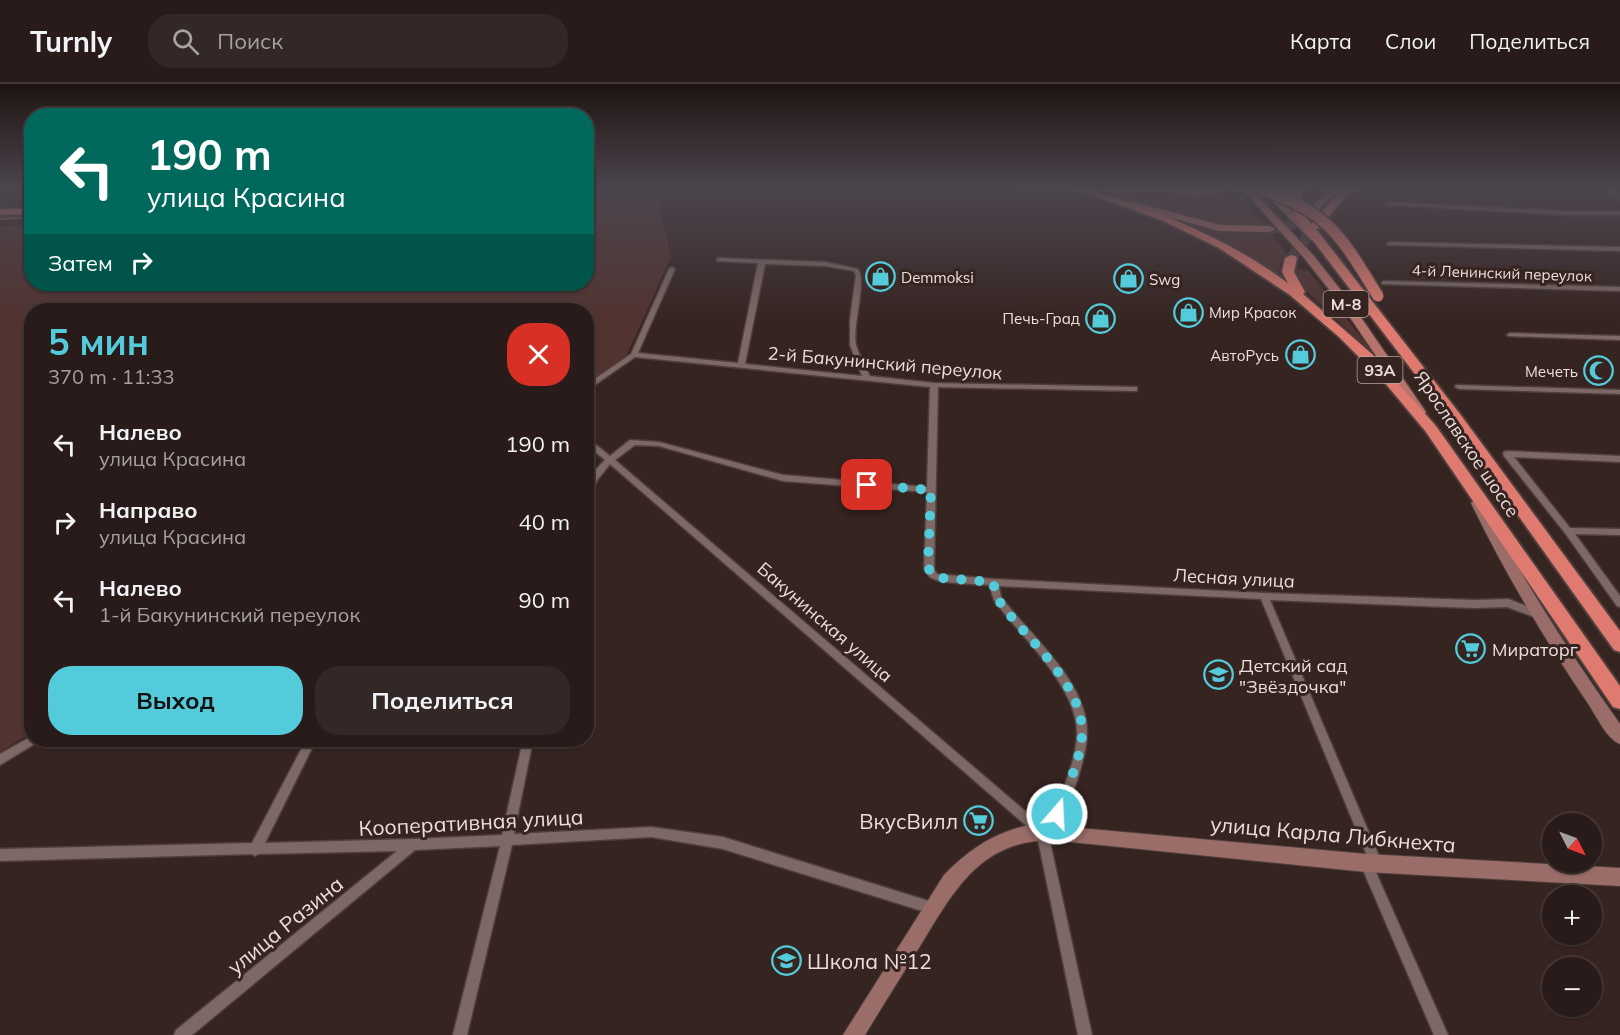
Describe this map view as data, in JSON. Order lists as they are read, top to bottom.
{
  "streets": {
    "highway": ["М-8", "93A", "Ярославское шоссе"],
    "street": [
      "4-й Ленинский переулок",
      "2-й Бакунинский переулок",
      "Лесная улица",
      "Бакунинская улица",
      "Кооперативная улица",
      "улица Карла Либкнехта",
      "улица Разина"
    ]
  },
  "crossings": [
    ["93A", "Ярославское шоссе"],
    ["Бакунинская улица", "улица Карла Либкнехта"],
    ["Кооперативная улица", "улица Карла Либкнехта"],
    ["Кооперативная улица", "улица Разина"]
  ],
  "places": {
    "shop": [
      "Demmoksi",
      "Swg",
      "Мир Красок",
      "Печь-Град",
      "АвтоРусь"
    ],
    "mosque": ["Мечеть"],
    "supermarket": ["Мираторг", "ВкусВилл"],
    "school or university": ["Детский сад \"Звёздочка\"", "Школа №12"]
  },
  "north": "bottom right",
  "page": {
    "header": "Turnly",
    "search": "Поиск",
    "nav": ["Карта", "Слои", "Поделиться"],
    "turn": ["190 m", "улица Красина"],
    "then": "Затем",
    "heading": ["5 мин", "370 m · 11:33"],
    "list": [
      {
        "name": "Налево",
        "note": "улица Красина",
        "value": "190 m"
      },
      {
        "name": "Направо",
        "note": "улица Красина",
        "value": "40 m"
      },
      {
        "name": "Налево",
        "note": "1-й Бакунинский переулок",
        "value": "90 m"
      }
    ],
    "buttons": ["Выход", "Поделиться"],
    "map_buttons": ["+", "−"]
  }
}
